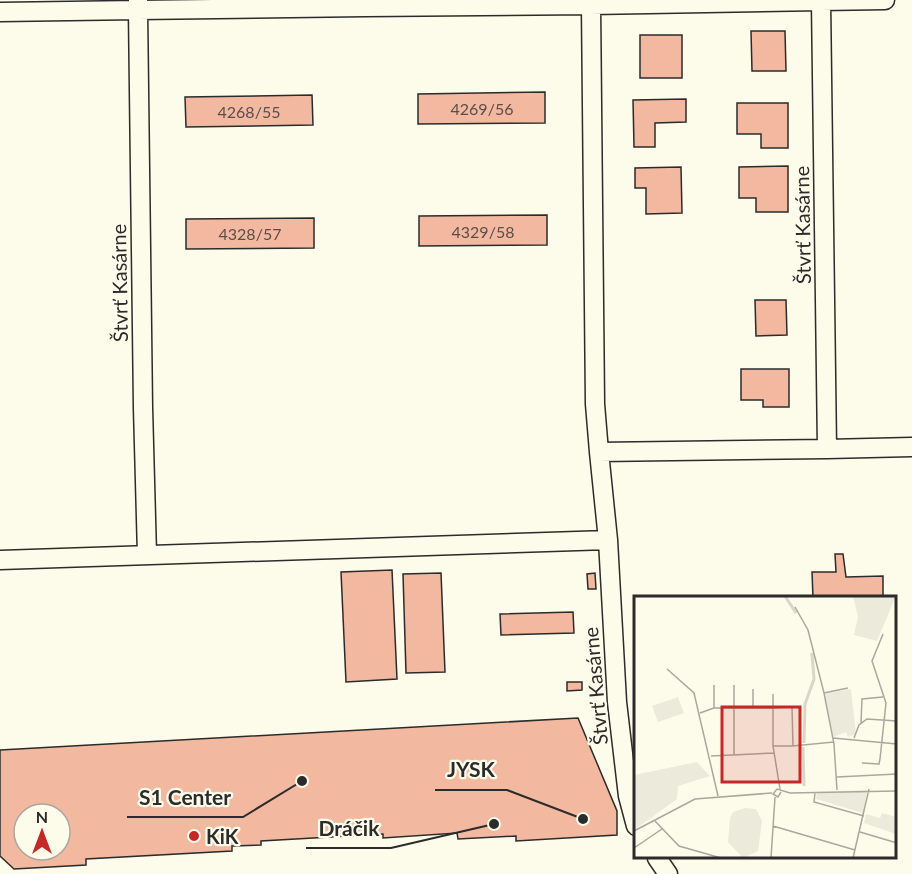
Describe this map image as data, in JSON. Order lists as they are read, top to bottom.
{
  "streets": {
    "street": ["Štvrť Kasárne"]
  },
  "places": [
    "S1 Center",
    "JYSK",
    "Dráčik",
    "KiK"
  ],
  "house_numbers": [
    "4269/56",
    "4268/55",
    "4329/58",
    "4328/57"
  ],
  "north": "top"
}
